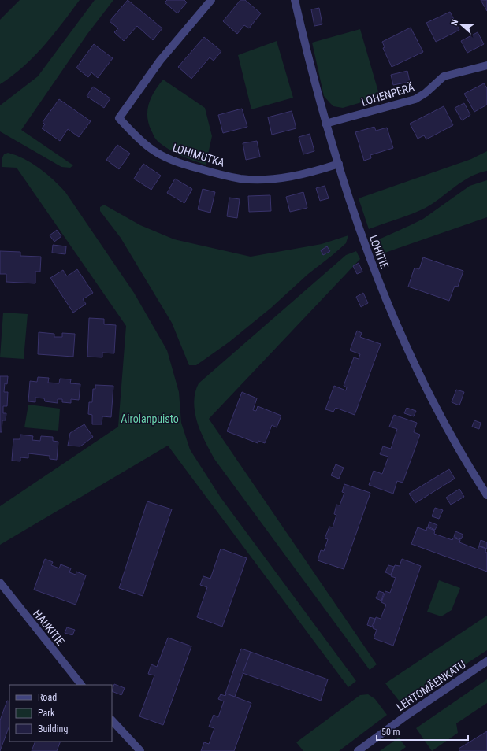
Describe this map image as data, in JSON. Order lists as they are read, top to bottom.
{
  "streets": {
    "street": [
      "LOHENPERÄ",
      "LOHIMUTKA",
      "LOHITIE",
      "HAUKITIE",
      "LEHTOMÄENKATU"
    ]
  },
  "crossings": [
    ["LOHENPERÄ", "LOHITIE"],
    ["LOHIMUTKA", "LOHITIE"]
  ],
  "parks": ["Airolanpuisto"],
  "legend": ["Road", "Park", "Building"],
  "scale_bar": "50 m",
  "north": "left"
}
